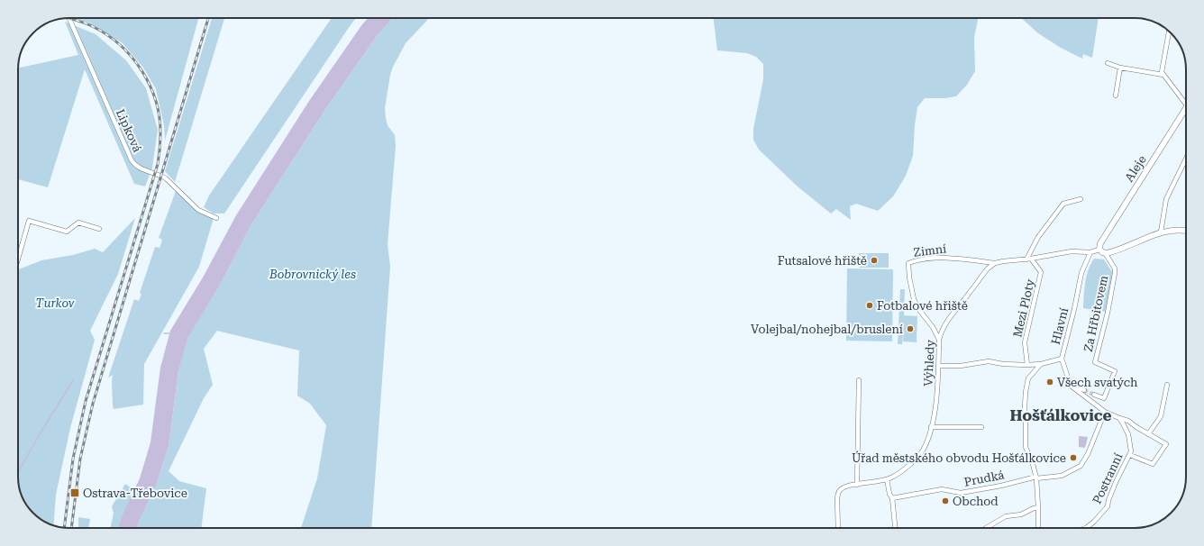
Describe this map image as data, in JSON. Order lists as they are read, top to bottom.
{
  "streets": {
    "street": [
      "Lipková",
      "Aleje",
      "Zimní",
      "Mezi Ploty",
      "Za Hřbitovem",
      "Hlavní",
      "Výhledy",
      "Prudká",
      "Postranní"
    ]
  },
  "crossings": [
    ["Zimní", "Výhledy"],
    ["Mezi Ploty", "Hlavní"],
    ["Hlavní", "Výhledy"]
  ],
  "districts": ["Hošťálkovice"],
  "parks": ["Bobrovnický les", "Turkov"],
  "places": {
    "other": [
      "Futsalové hřiště",
      "Fotbalové hřiště",
      "Volejbal/nohejbal/bruslení",
      "Všech svatých",
      "Úřad městského obvodu Hošťálkovice",
      "Obchod"
    ],
    "transit": ["Ostrava-Třebovice"]
  }
}
